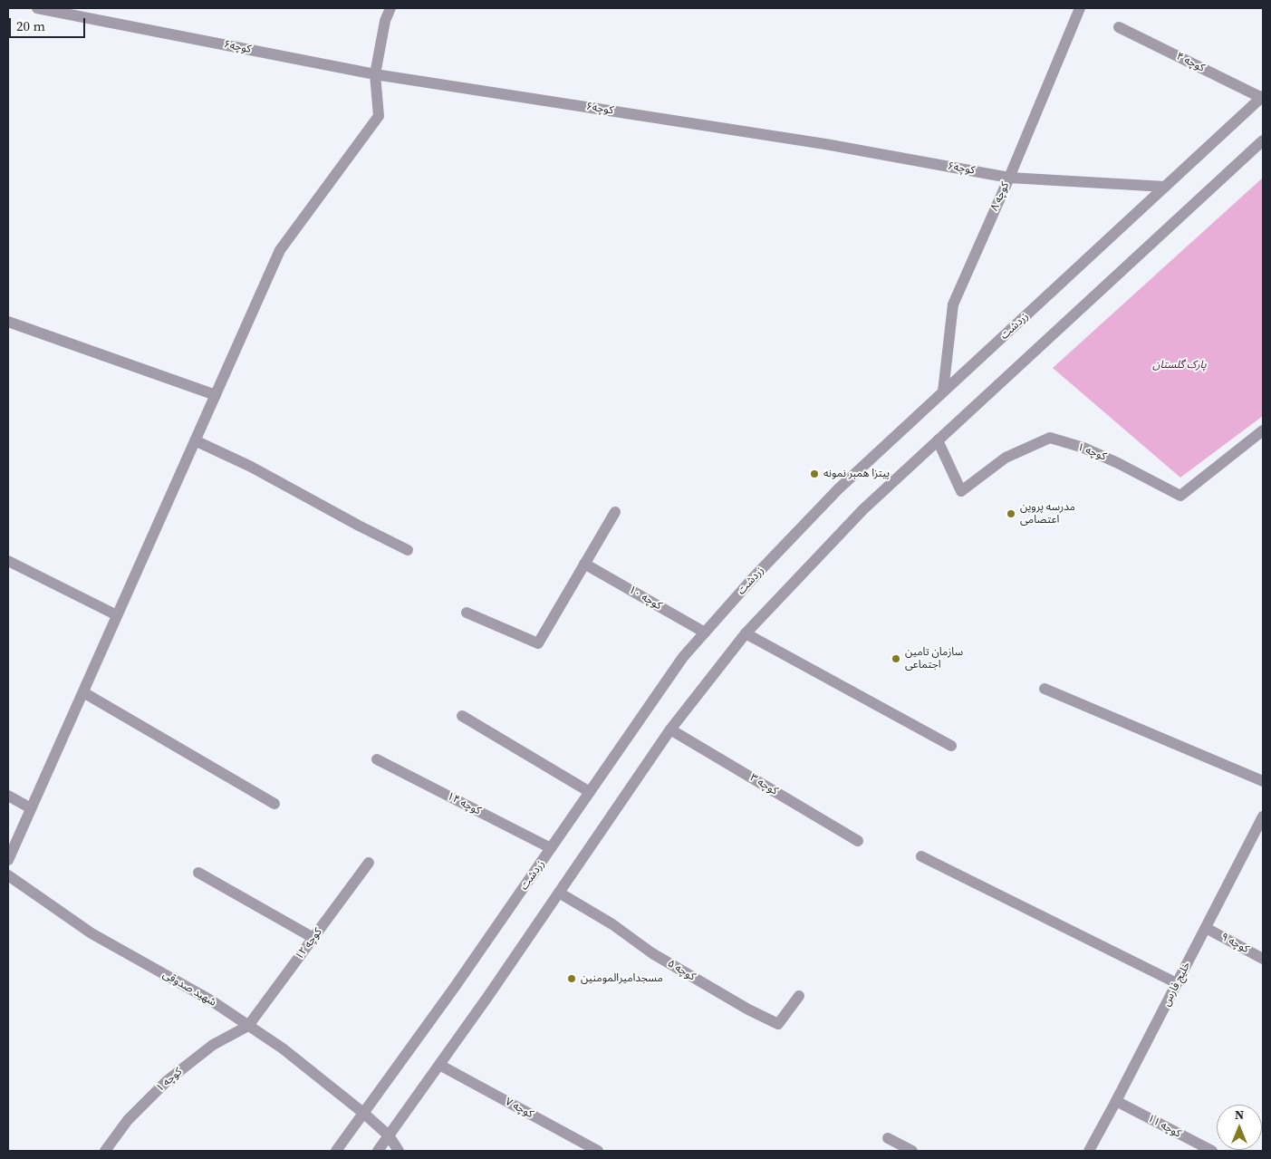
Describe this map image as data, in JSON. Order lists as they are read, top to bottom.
{
  "streets": {
    "street": [
      "کوچه۶",
      "کوچه ۴",
      "کوچه ۸",
      "زردشت",
      "کوچه ۱",
      "کوچه ۱۰",
      "کوچه ۳",
      "کوچه ۱۴",
      "کوچه ۹",
      "کوچه ۱۲",
      "کوچه ۵",
      "خلیج فارس",
      "شهید صدوقی",
      "کوچه ۷",
      "کوچه ۱۱"
    ]
  },
  "crossings": [
    ["کوچه۶", "کوچه ۸"],
    ["کوچه۶", "زردشت"],
    ["کوچه ۴", "زردشت"],
    ["کوچه ۸", "زردشت"],
    ["زردشت", "کوچه ۱۰"],
    ["زردشت", "کوچه ۱۴"],
    ["زردشت", "شهید صدوقی"],
    ["کوچه ۱", "کوچه ۱۲"],
    ["کوچه ۱", "شهید صدوقی"],
    ["کوچه ۹", "خلیج فارس"],
    ["کوچه ۱۲", "شهید صدوقی"],
    ["خلیج فارس", "کوچه ۱۱"]
  ],
  "parks": ["پارک گلستان"],
  "places": [
    "پیتزا همبر نمونه",
    "مدرسه پروین اعتصامی",
    "سازمان تامین اجتماعی",
    "مسجدامیرالمومنین"
  ],
  "scale_bar": "20 m",
  "north": "top"
}
